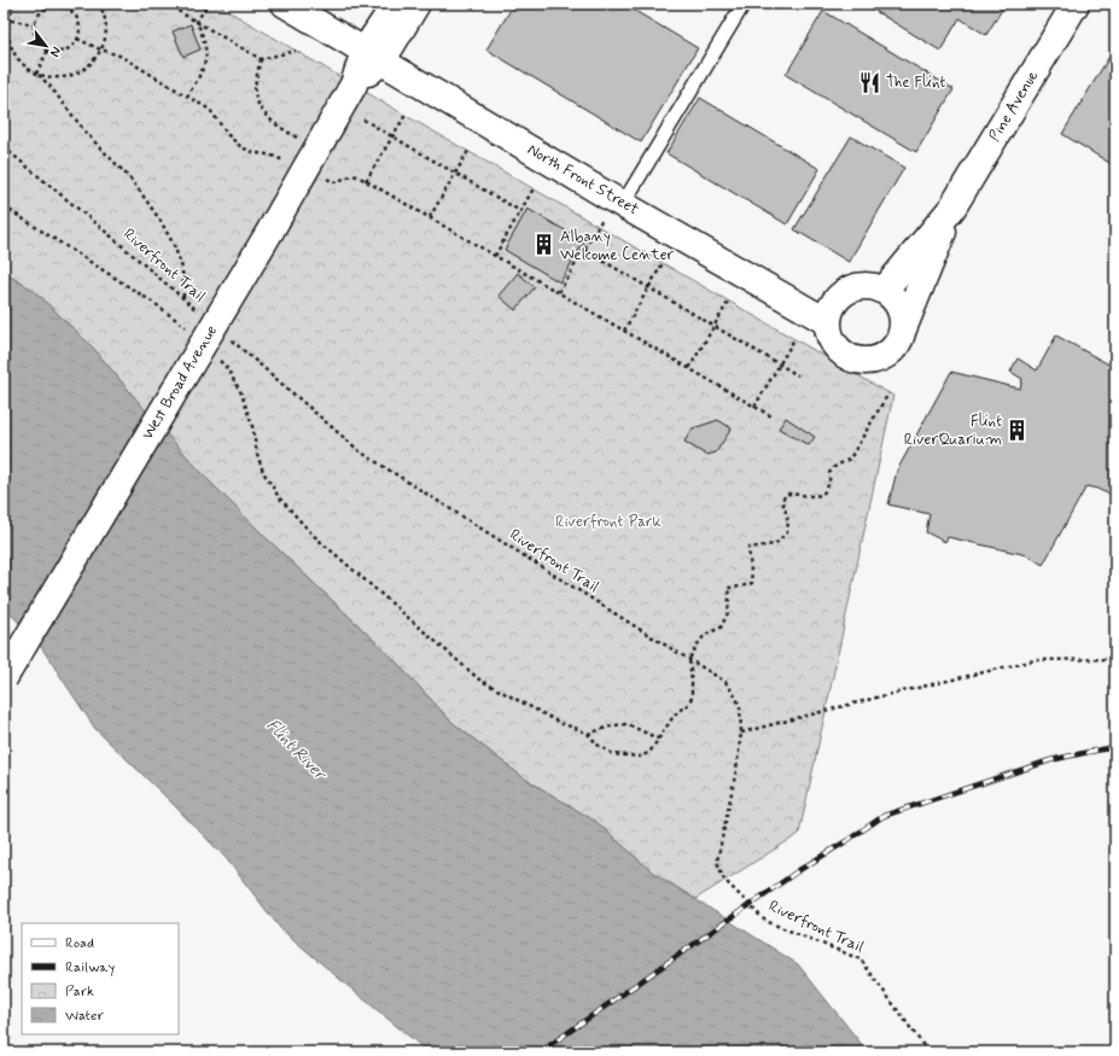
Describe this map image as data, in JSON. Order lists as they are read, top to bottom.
{
  "streets": {
    "main road": ["Pine Avenue", "North Front Street", "West Broad Avenue"],
    "path": ["Riverfront Trail"]
  },
  "crossings": [
    ["Pine Avenue", "North Front Street"],
    ["North Front Street", "West Broad Avenue"]
  ],
  "water": ["Flint River"],
  "parks": ["Riverfront Park"],
  "places": {
    "restaurant": ["The Flint"],
    "building": ["Albany Welcome Center", "Flint RiverQuarium"]
  },
  "legend": [
    "Road",
    "Railway",
    "Park",
    "Water"
  ],
  "north": "bottom right"
}
